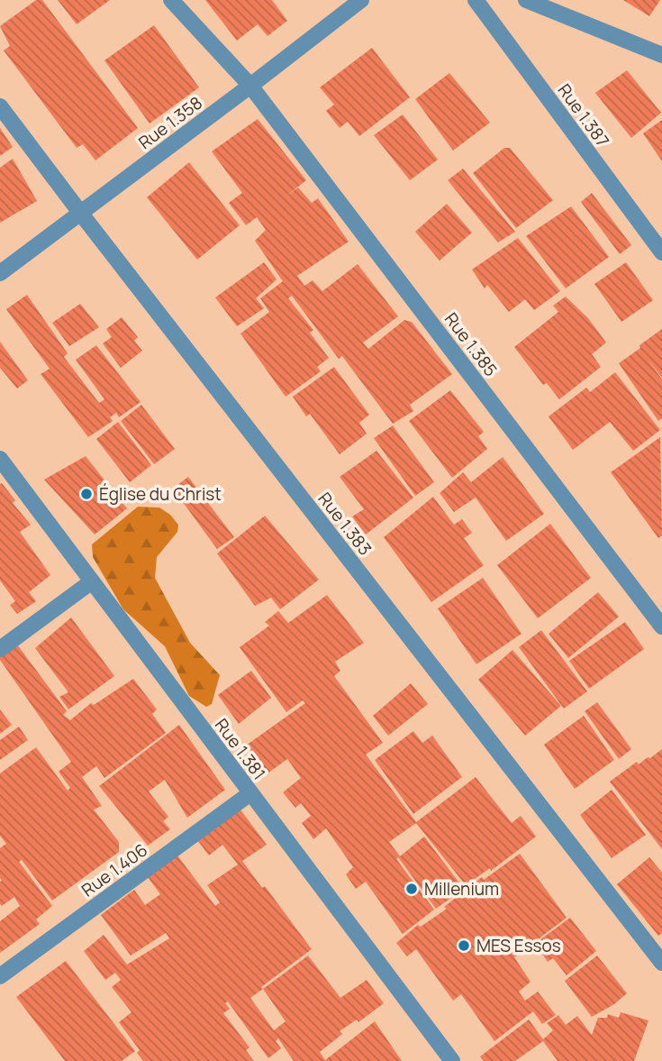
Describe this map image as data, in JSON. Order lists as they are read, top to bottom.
{
  "streets": {
    "street": [
      "Rue 1.387",
      "Rue 1.358",
      "Rue 1.385",
      "Rue 1.383",
      "Rue 1.381",
      "Rue 1.406"
    ]
  },
  "crossings": [
    ["Rue 1.358", "Rue 1.385"],
    ["Rue 1.358", "Rue 1.383"],
    ["Rue 1.381", "Rue 1.406"]
  ],
  "places": ["Église du Christ", "Millenium", "MES Essos"]
}
